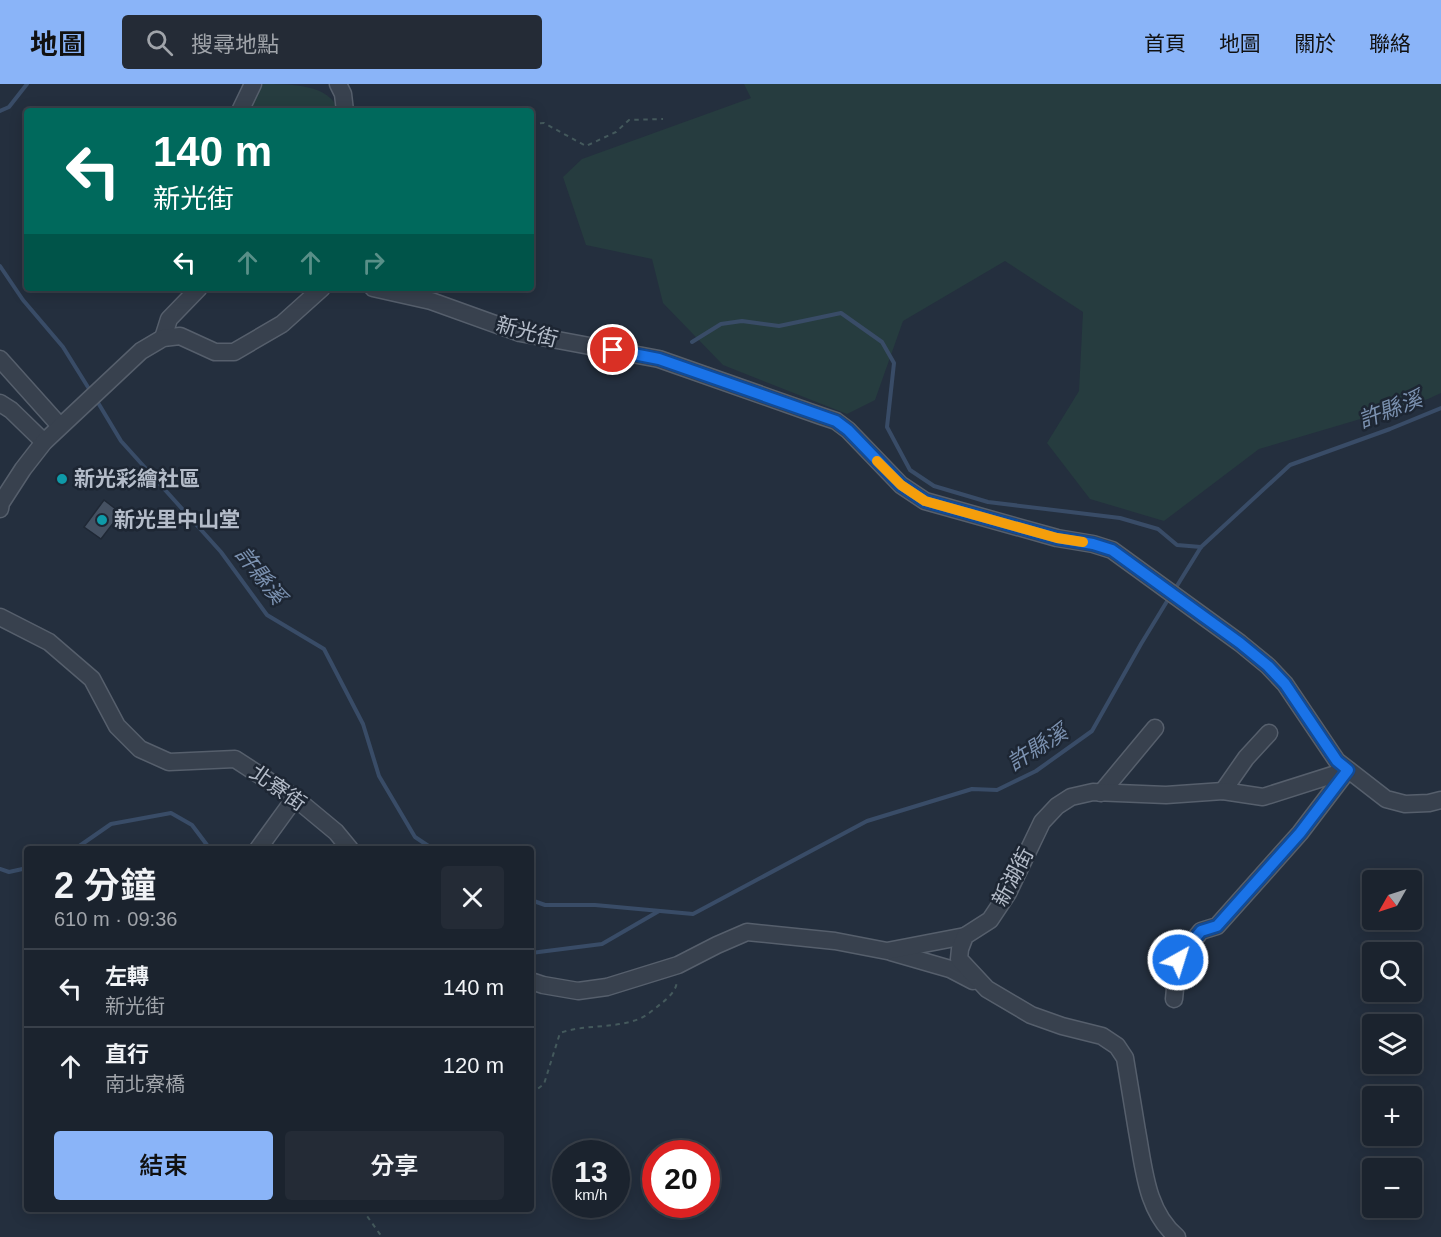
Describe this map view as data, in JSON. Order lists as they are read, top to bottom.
{
  "streets": {
    "street": ["新光街", "北寮街", "新湖街"]
  },
  "crossings": [
    ["新光街", "新湖街"]
  ],
  "water": ["許縣溪"],
  "places": ["新光彩繪社區", "新光里中山堂"],
  "north": "bottom left",
  "page": {
    "header": "地圖",
    "search": "搜尋地點",
    "nav": [
      "首頁",
      "地圖",
      "關於",
      "聯絡"
    ],
    "turn": ["140 m", "新光街"],
    "heading": ["2 分鐘", "610 m · 09:36"],
    "map_buttons": ["+", "−"],
    "list": [
      {
        "name": "左轉",
        "note": "新光街",
        "value": "140 m"
      },
      {
        "name": "直行",
        "note": "南北寮橋",
        "value": "120 m"
      }
    ],
    "buttons": ["結束", "分享"],
    "speed": "13 km/h",
    "limit": "20"
  }
}
